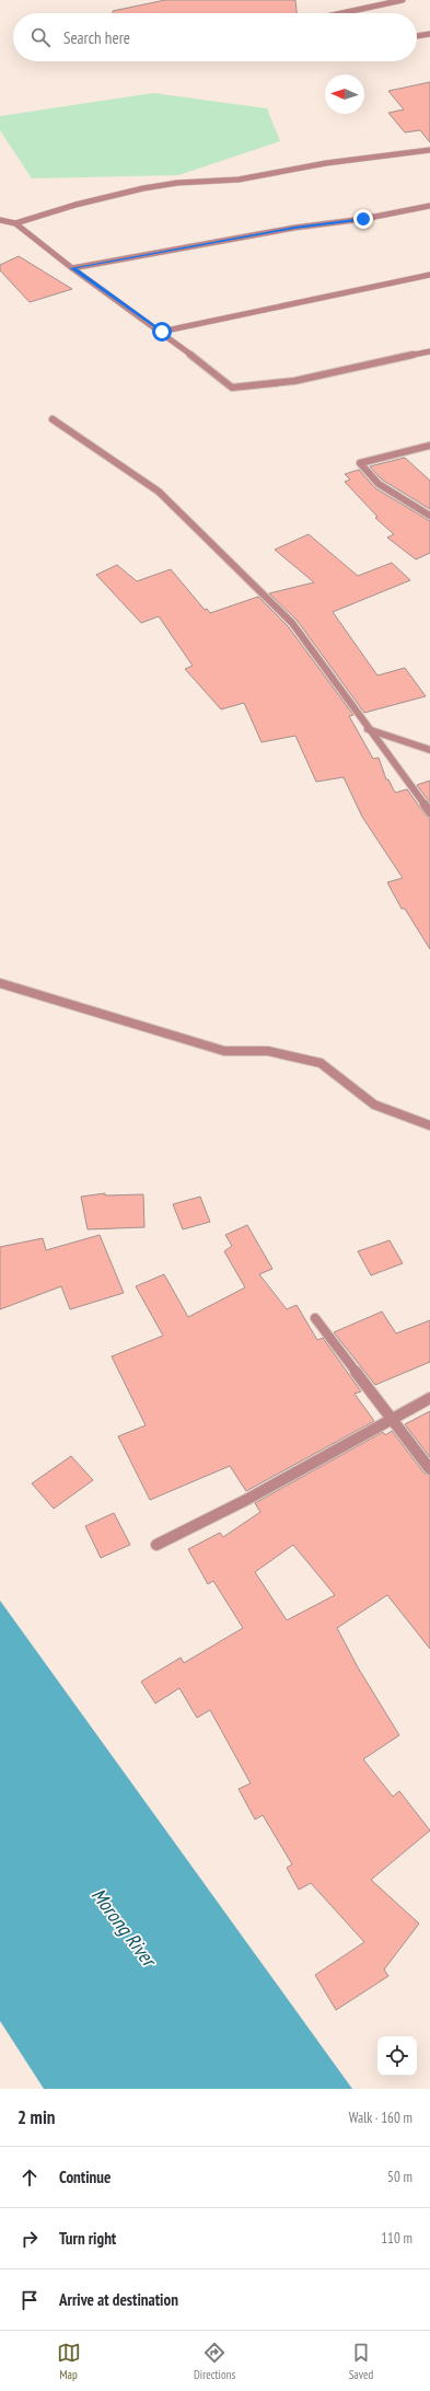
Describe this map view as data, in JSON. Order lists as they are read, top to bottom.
{
  "water": ["Morong River"],
  "north": "left",
  "page": {
    "search": "Search here",
    "heading": ["2 min", "Walk · 160 m"],
    "list": [
      ["Continue", "50 m"],
      ["Turn right", "110 m"],
      "Arrive at destination"
    ],
    "nav": ["Map", "Directions", "Saved"]
  }
}
